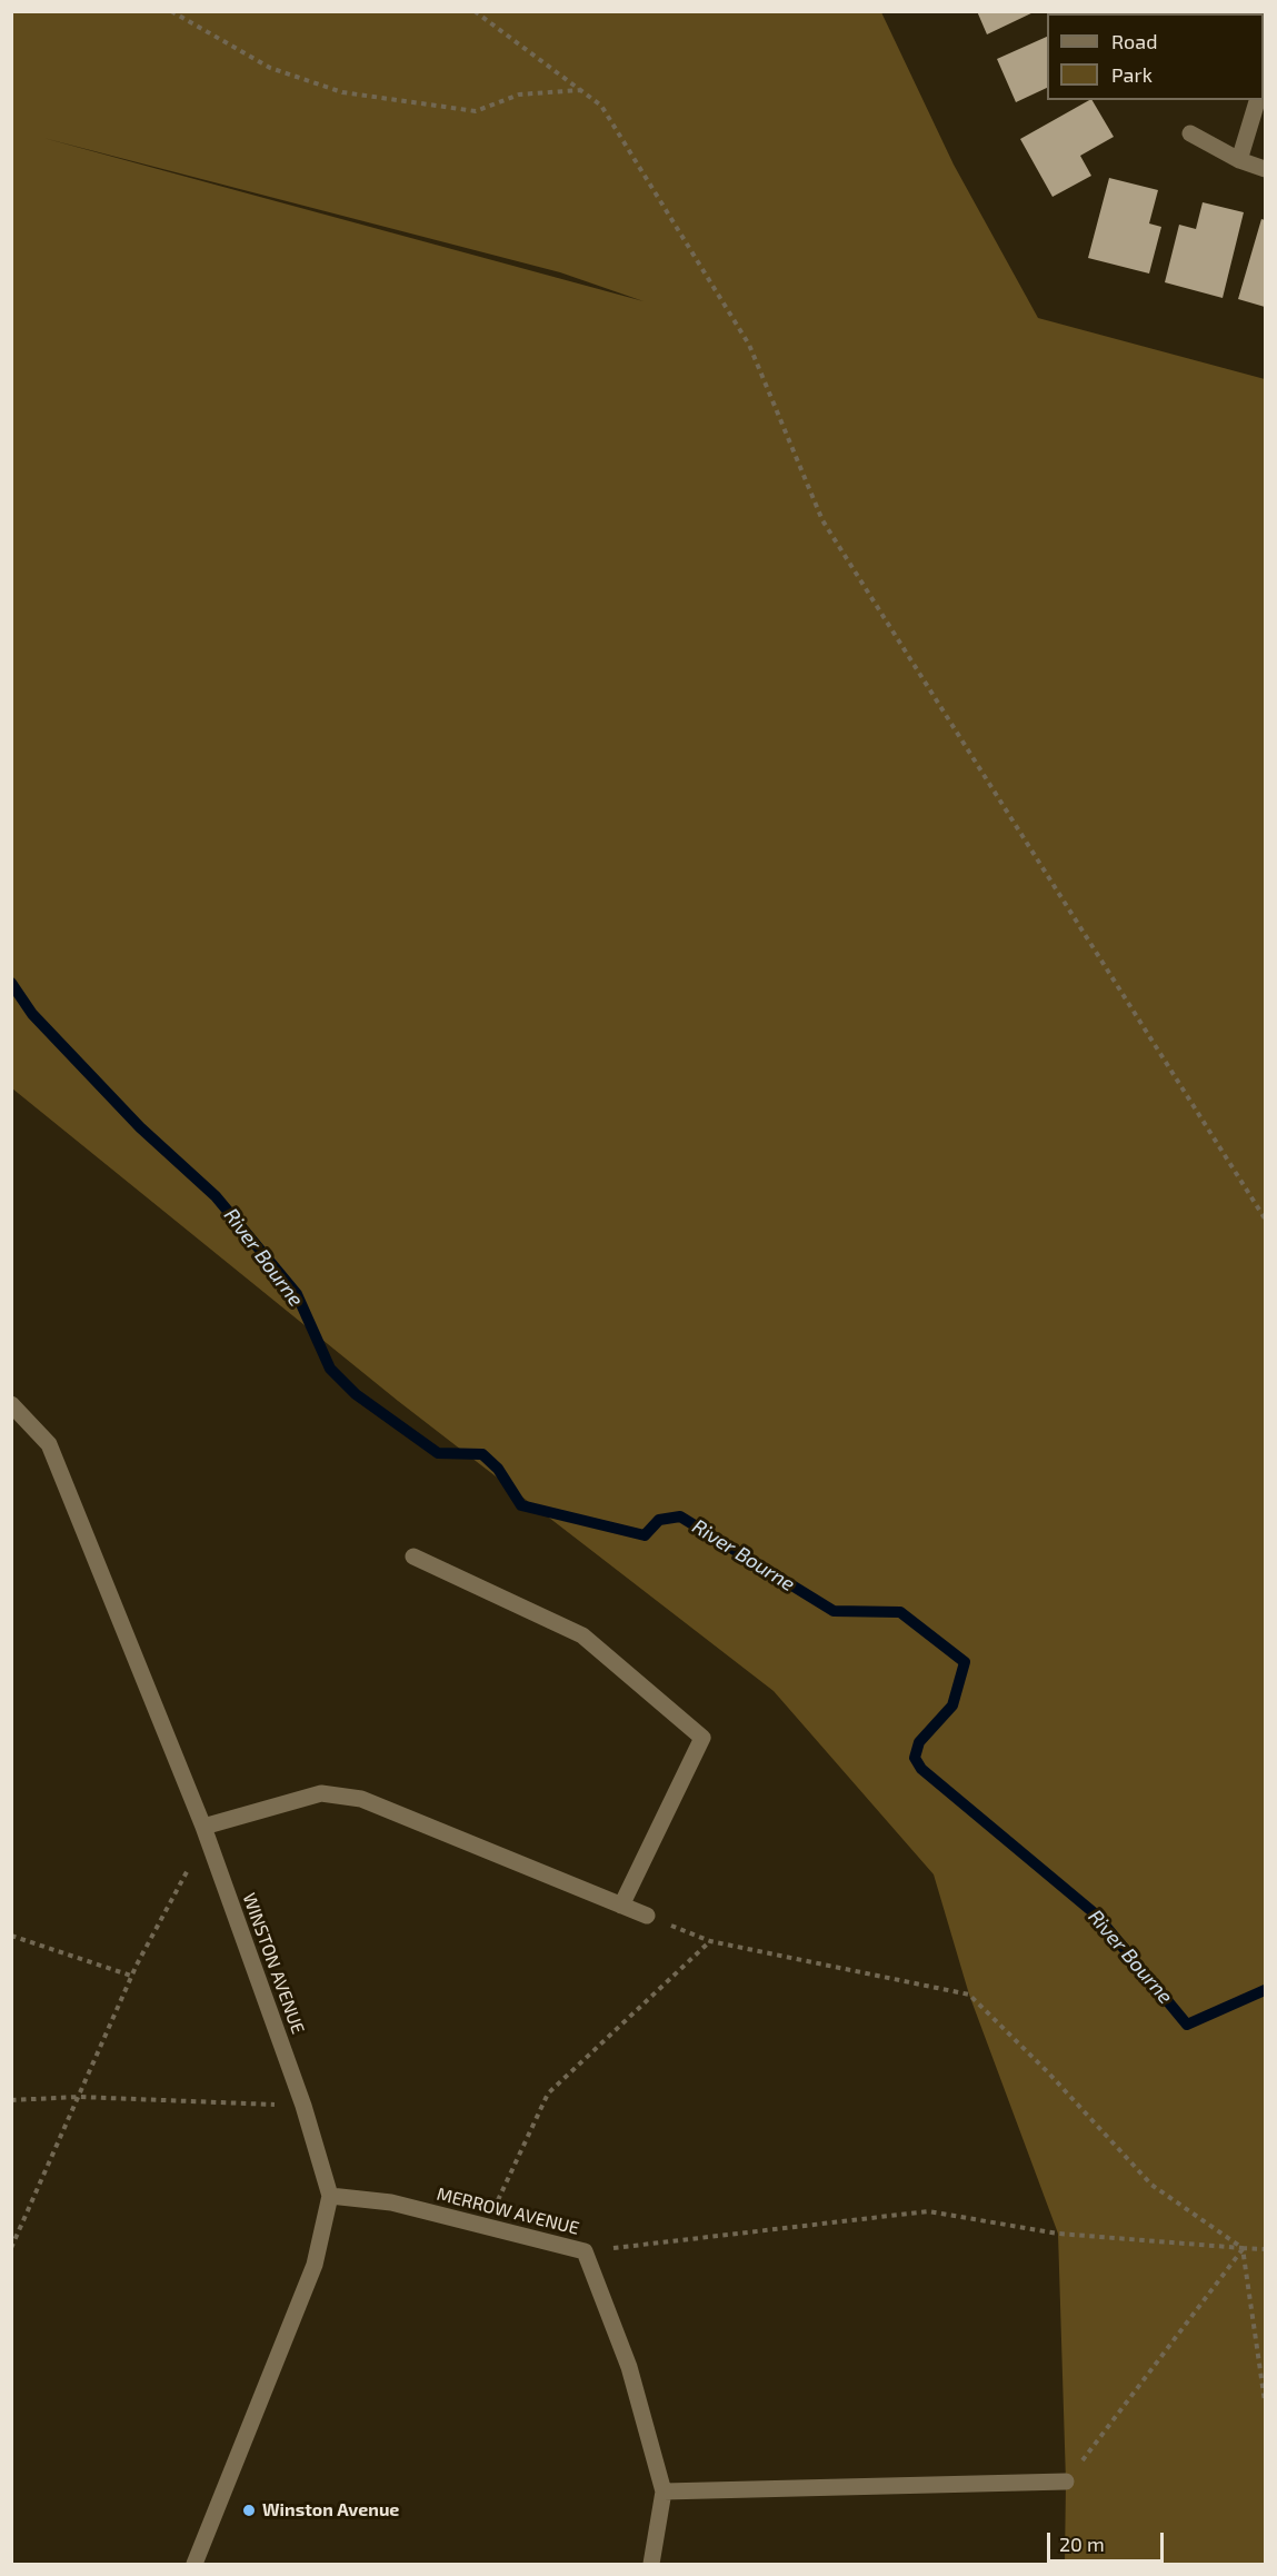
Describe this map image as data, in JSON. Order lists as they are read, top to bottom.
{
  "streets": {
    "street": ["WINSTON AVENUE", "MERROW AVENUE"]
  },
  "crossings": [
    ["WINSTON AVENUE", "MERROW AVENUE"]
  ],
  "water": ["River Bourne"],
  "places": ["Winston Avenue"],
  "legend": ["Road", "Park"],
  "scale_bar": "20 m"
}
